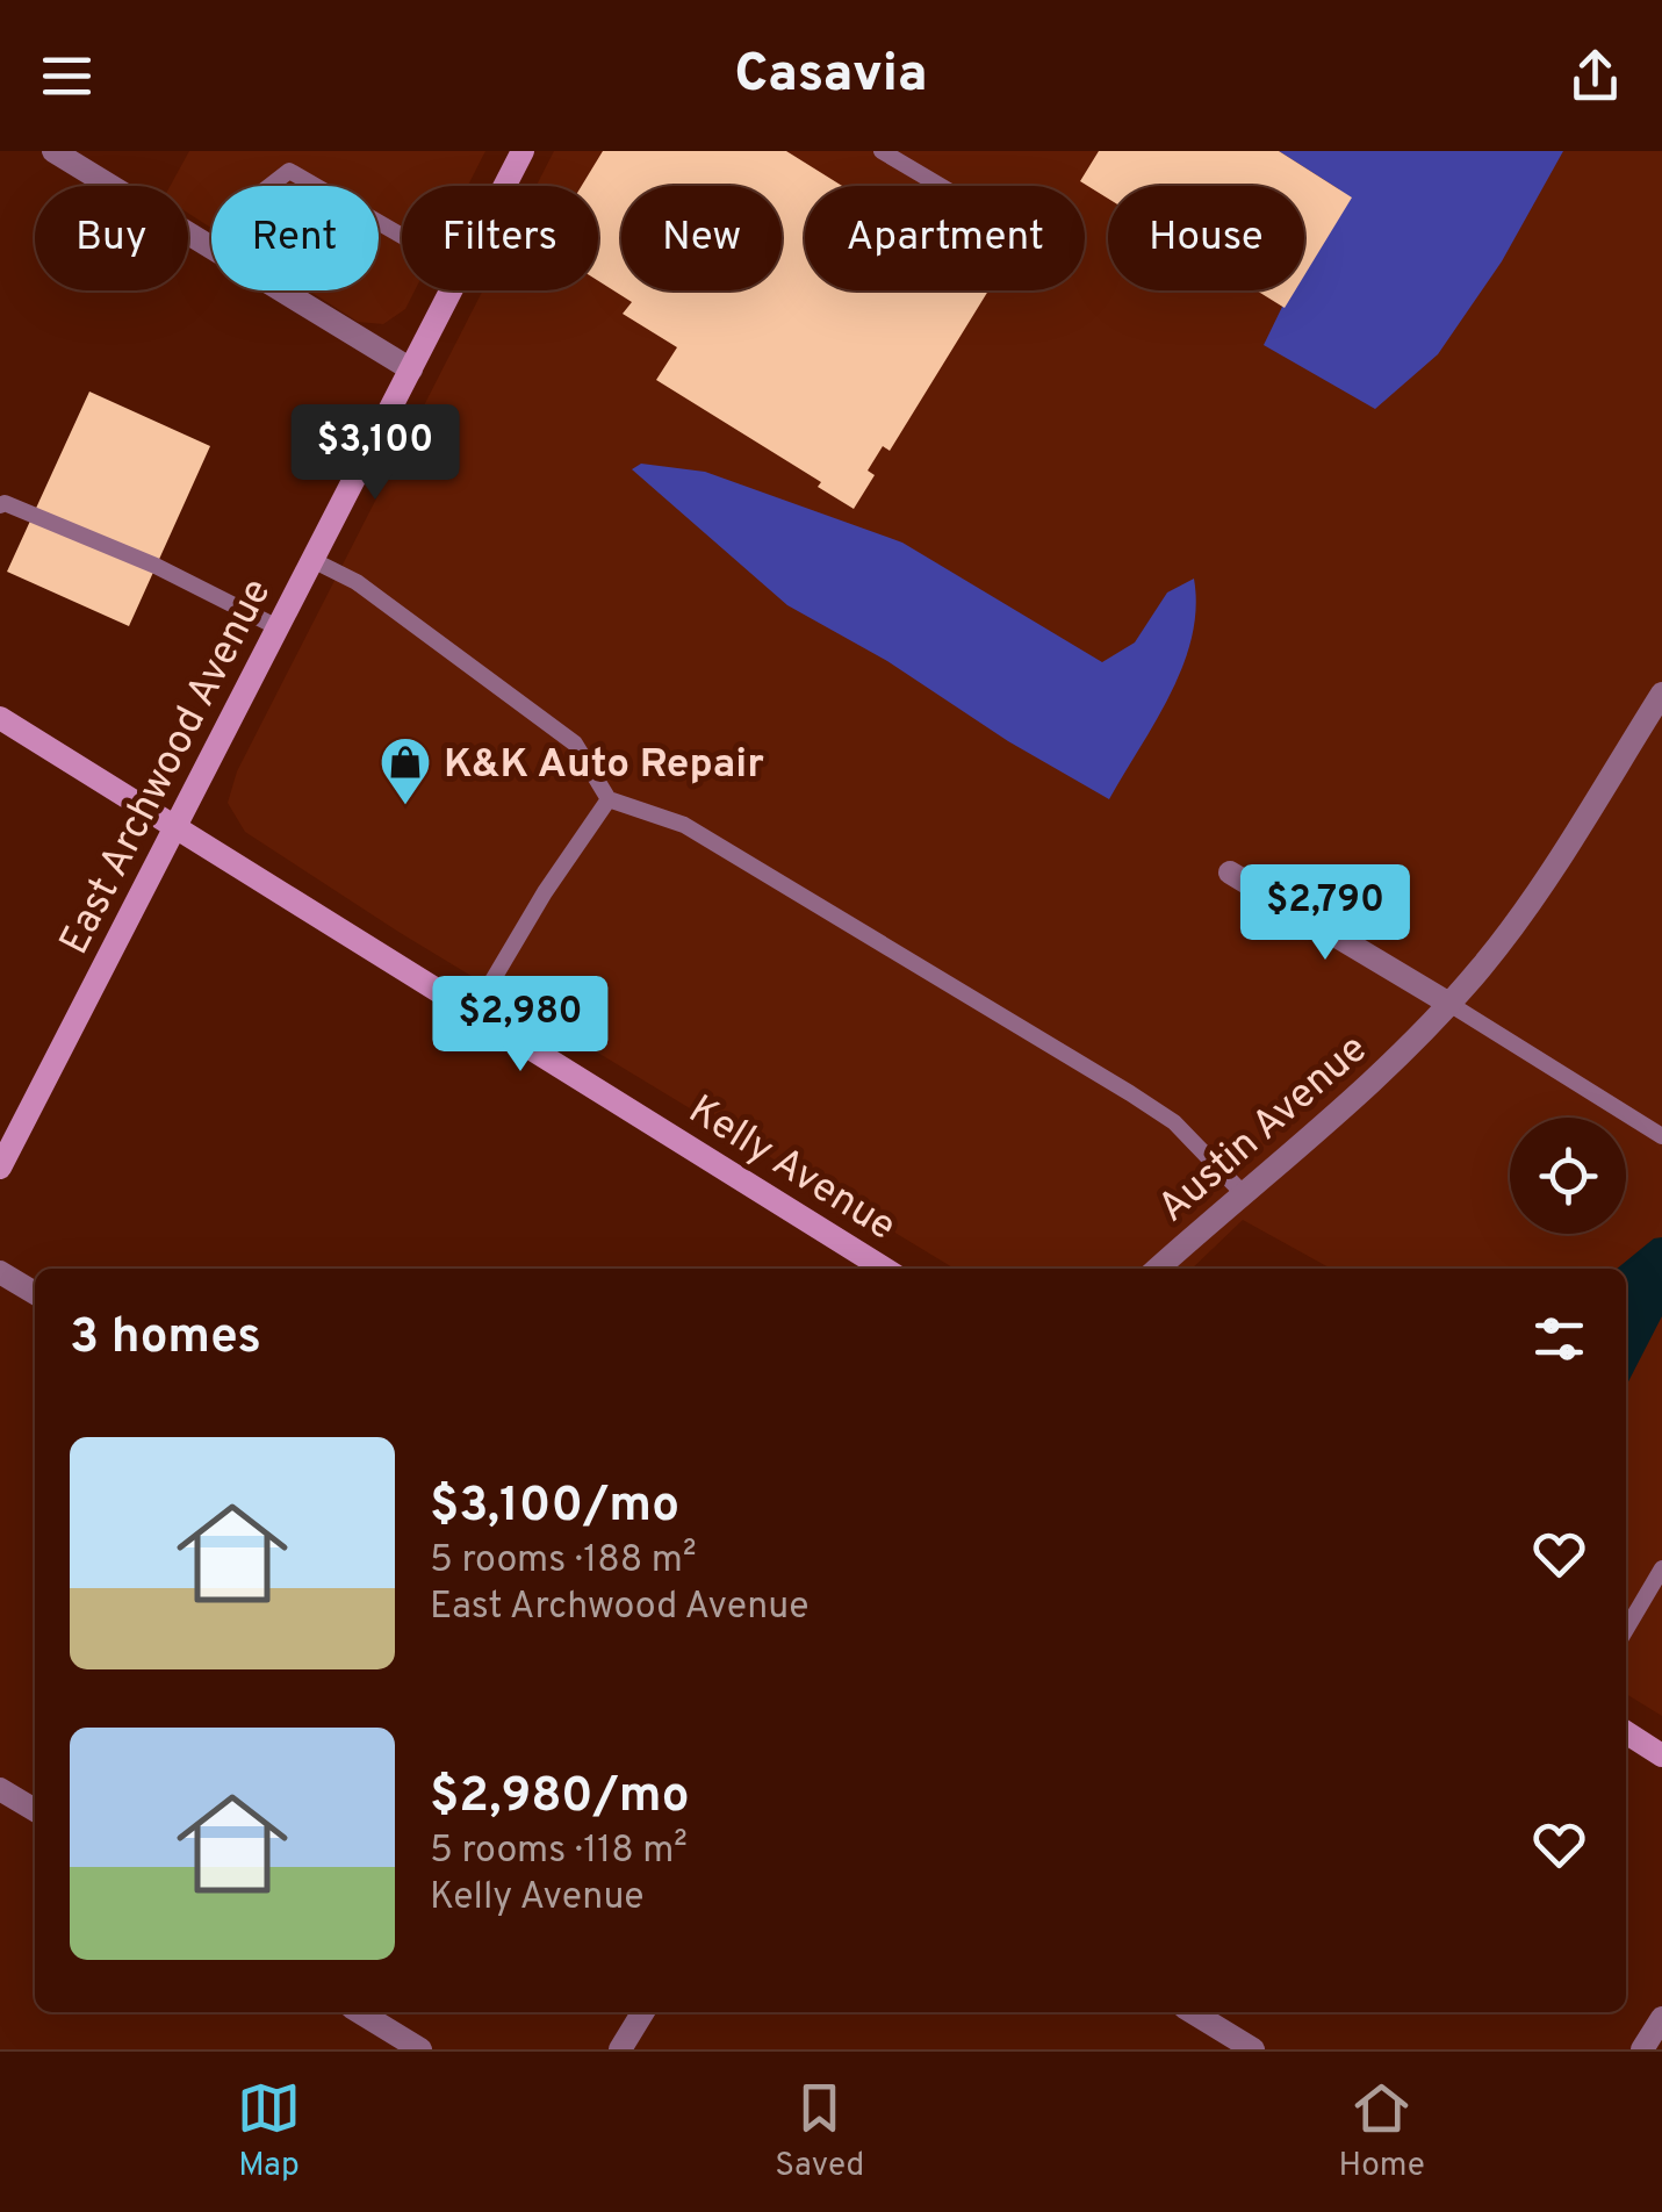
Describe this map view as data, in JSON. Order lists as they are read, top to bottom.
{
  "streets": {
    "main road": ["East Archwood Avenue", "Kelly Avenue"],
    "street": ["Austin Avenue"]
  },
  "crossings": [
    ["East Archwood Avenue", "Kelly Avenue"]
  ],
  "places": {
    "shop": ["K&K Auto Repair"]
  },
  "page": {
    "header": "Casavia",
    "chip": [
      "Buy",
      "Rent",
      "Filters",
      "New",
      "Apartment",
      "House"
    ],
    "price": ["$3,100", "$2,790", "$2,980"],
    "heading": "3 homes",
    "list": [
      {
        "name": "$3,100/mo",
        "note": "5 rooms · 188 m² · East Archwood Avenue"
      },
      {
        "name": "$2,980/mo",
        "note": "5 rooms · 118 m² · Kelly Avenue"
      }
    ],
    "tabs": ["Map", "Saved", "Home"]
  }
}
